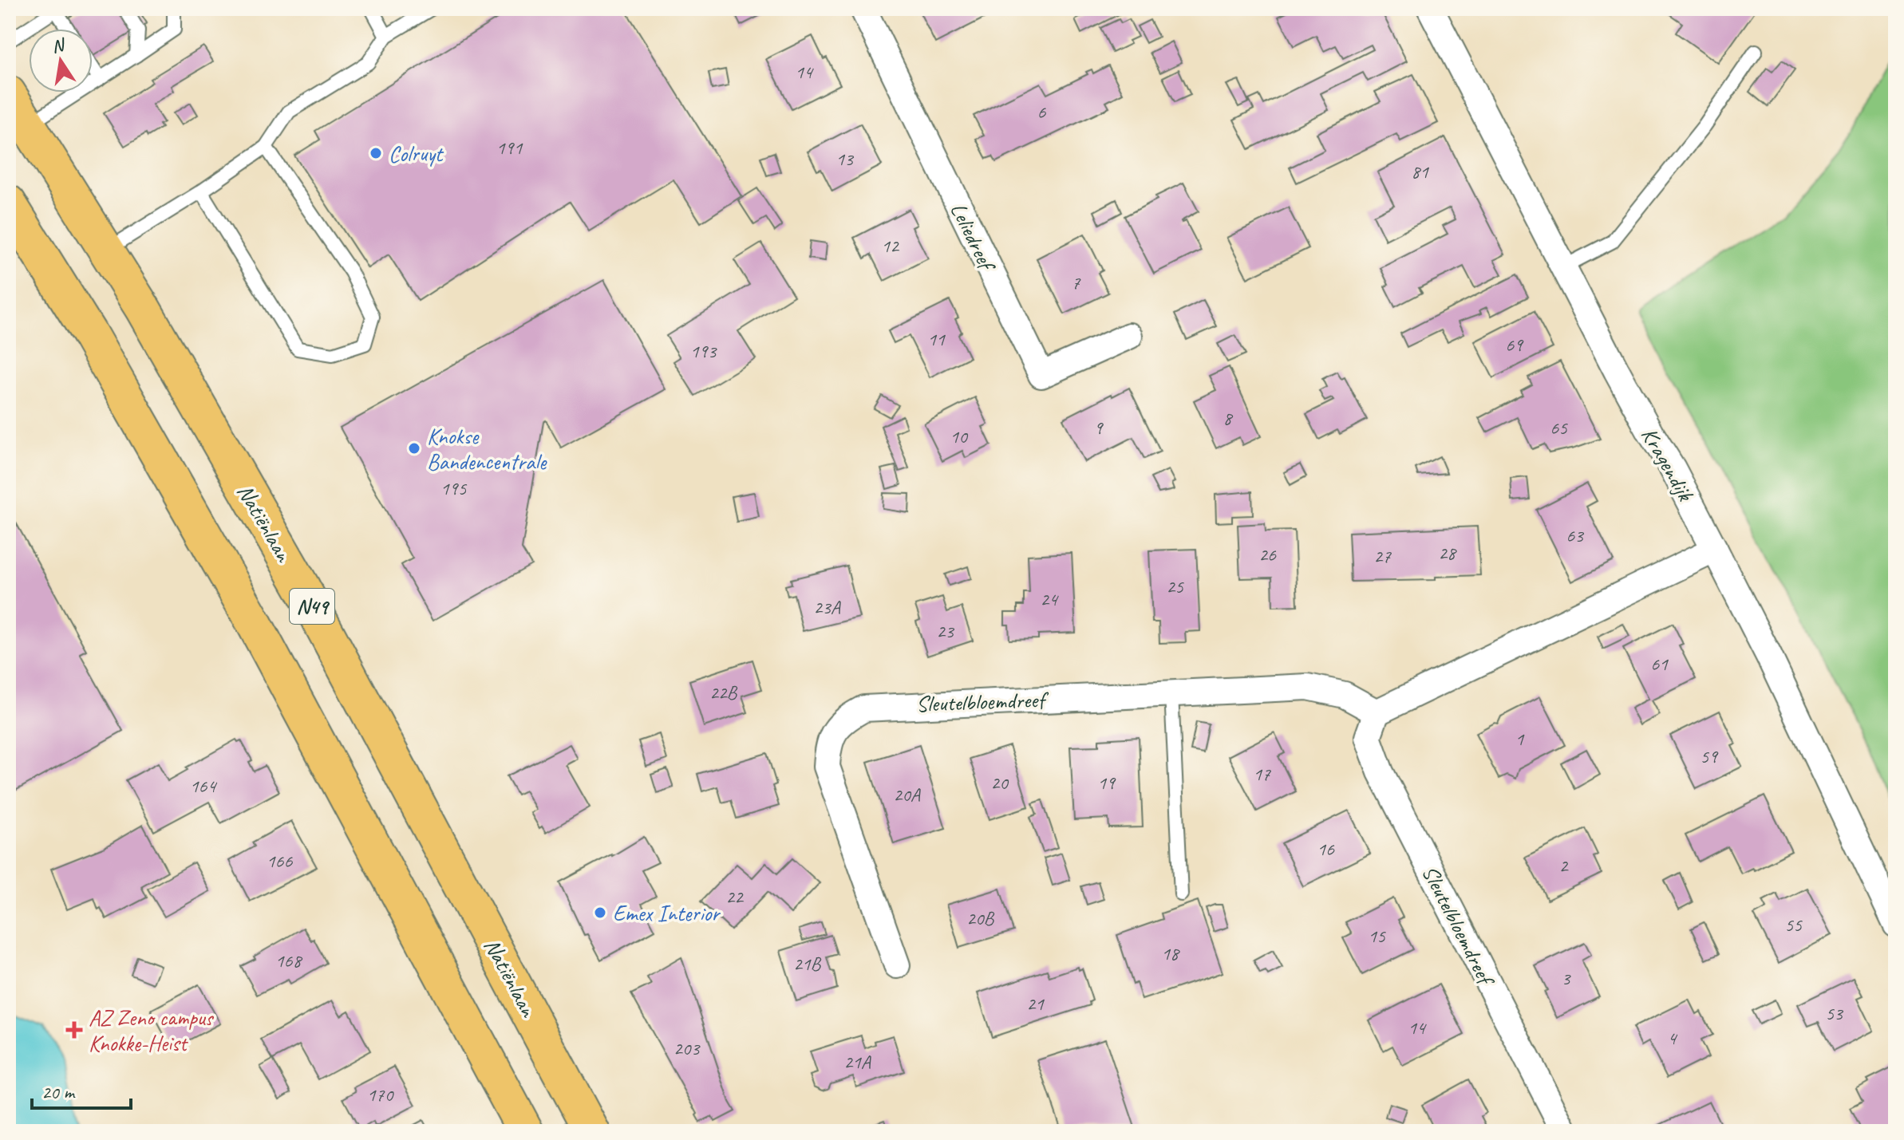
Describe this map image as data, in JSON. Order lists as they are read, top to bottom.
{
  "streets": {
    "main road": ["Natiënlaan", "N49"],
    "street": ["Leliedreef", "Kragendijk", "Sleutelbloemdreef"]
  },
  "places": {
    "other": ["Colruyt", "Knokse Bandencentrale", "Emex Interior"],
    "health": ["AZ Zeno campus Knokke-Heist"]
  },
  "house_numbers": [
    "14",
    "6",
    "191",
    "13",
    "81",
    "12",
    "7",
    "11",
    "69",
    "193",
    "8",
    "9",
    "65",
    "10",
    "195",
    "63",
    "28",
    "26",
    "27",
    "25",
    "24",
    "23A",
    "23",
    "61",
    "22B",
    "1",
    "59",
    "17",
    "20",
    "19",
    "164",
    "20A",
    "16",
    "166",
    "2",
    "22",
    "20B",
    "55",
    "15",
    "18",
    "168",
    "21B",
    "3",
    "21",
    "53",
    "14",
    "4",
    "203",
    "21A",
    "170"
  ],
  "scale_bar": "20 m",
  "north": "top"
}
